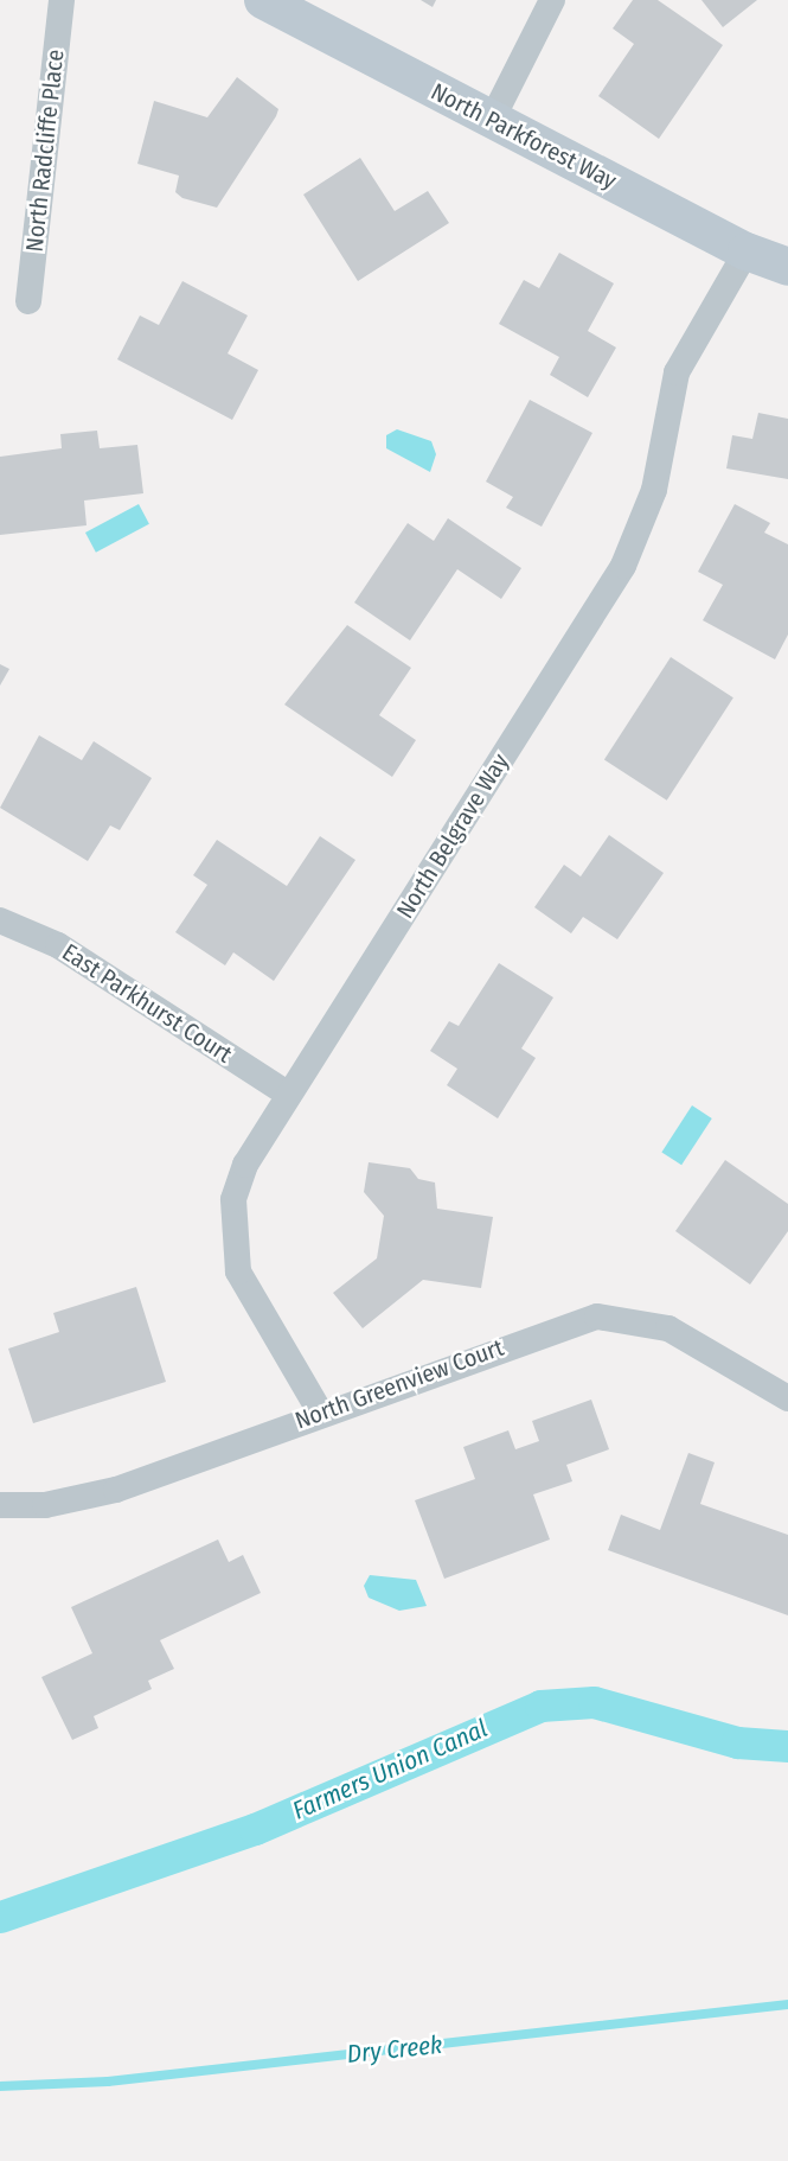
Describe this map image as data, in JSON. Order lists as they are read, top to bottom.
{
  "streets": {
    "street": [
      "North Parkforest Way",
      "North Radcliffe Place",
      "North Belgrave Way",
      "East Parkhurst Court",
      "North Greenview Court"
    ]
  },
  "crossings": [
    ["North Parkforest Way", "North Belgrave Way"],
    ["North Belgrave Way", "East Parkhurst Court"],
    ["North Belgrave Way", "North Greenview Court"]
  ],
  "water": ["Farmers Union Canal", "Dry Creek"]
}
